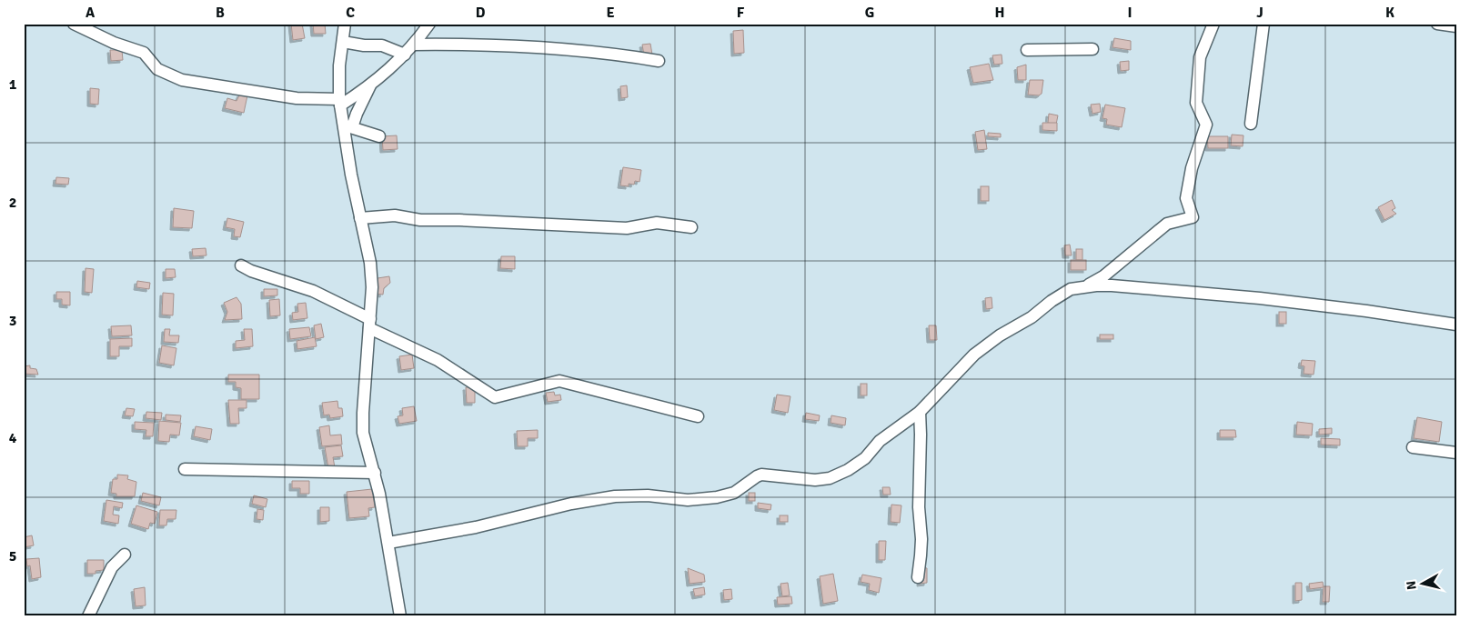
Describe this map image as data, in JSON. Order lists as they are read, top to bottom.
{
  "north": "left",
  "grid": {
    "columns": [
      "A",
      "B",
      "C",
      "D",
      "E",
      "F",
      "G",
      "H",
      "I",
      "J",
      "K"
    ],
    "rows": [
      "1",
      "2",
      "3",
      "4",
      "5"
    ]
  }
}
